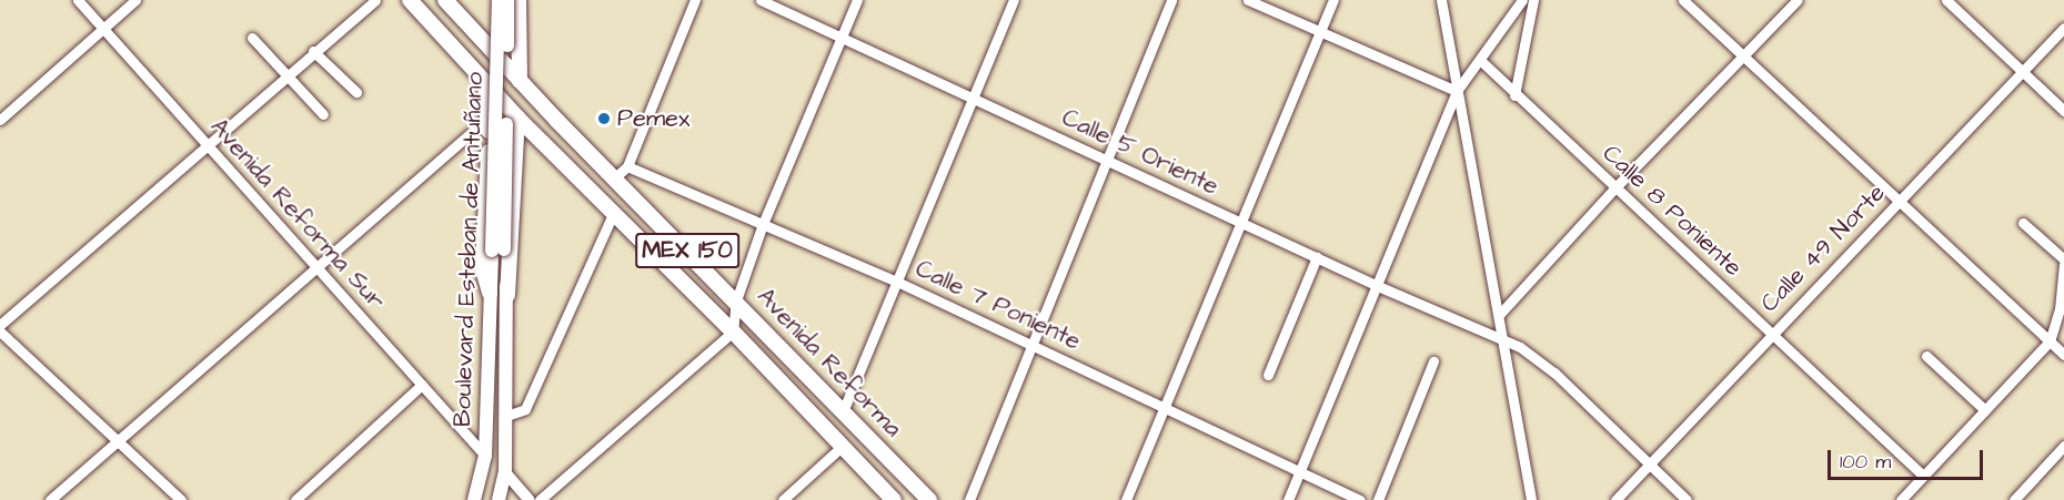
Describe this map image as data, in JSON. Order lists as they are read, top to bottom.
{
  "streets": {
    "main road": ["Boulevard Esteban de Antuñano", "MEX 150", "Avenida Reforma"],
    "street": [
      "Calle 5 Oriente",
      "Calle 8 Poniente",
      "Avenida Reforma Sur",
      "Calle 49 Norte",
      "Calle 7 Poniente"
    ]
  },
  "crossings": [
    ["Calle 5 Oriente", "Calle 49 Norte"],
    ["Calle 8 Poniente", "Calle 49 Norte"],
    ["Avenida Reforma Sur", "Boulevard Esteban de Antuñano"]
  ],
  "places": ["Pemex"],
  "scale_bar": "100 m"
}
